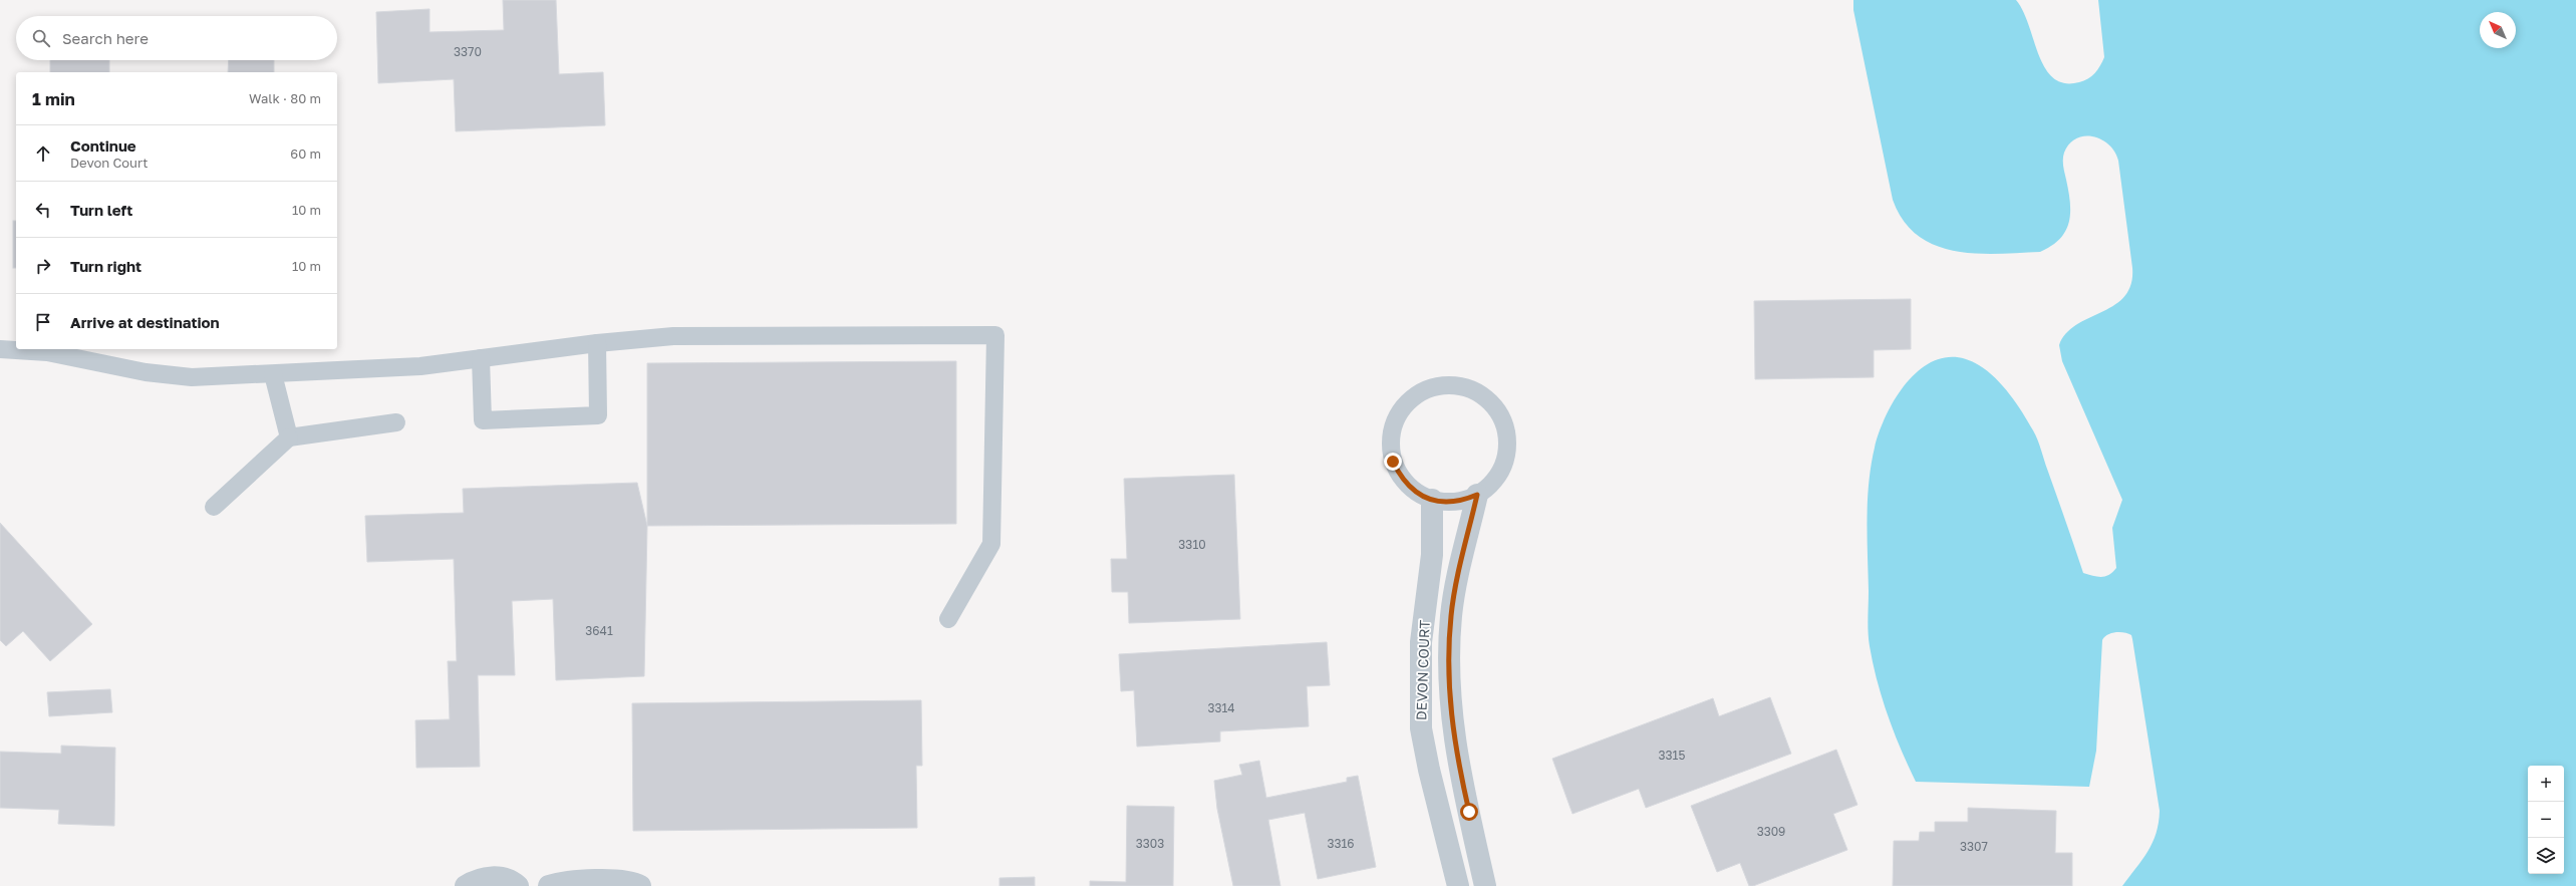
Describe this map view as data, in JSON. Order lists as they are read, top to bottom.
{
  "streets": {
    "street": ["DEVON COURT"]
  },
  "house_numbers": [
    "3370",
    "3310",
    "3641",
    "3314",
    "3315",
    "3309",
    "3303",
    "3316",
    "3307"
  ],
  "north": "top left",
  "page": {
    "search": "Search here",
    "heading": ["1 min", "Walk · 80 m"],
    "list": [
      ["Continue", "Devon Court", "60 m"],
      ["Turn left", "10 m"],
      ["Turn right", "10 m"],
      "Arrive at destination"
    ],
    "map_buttons": ["+", "−"]
  }
}
